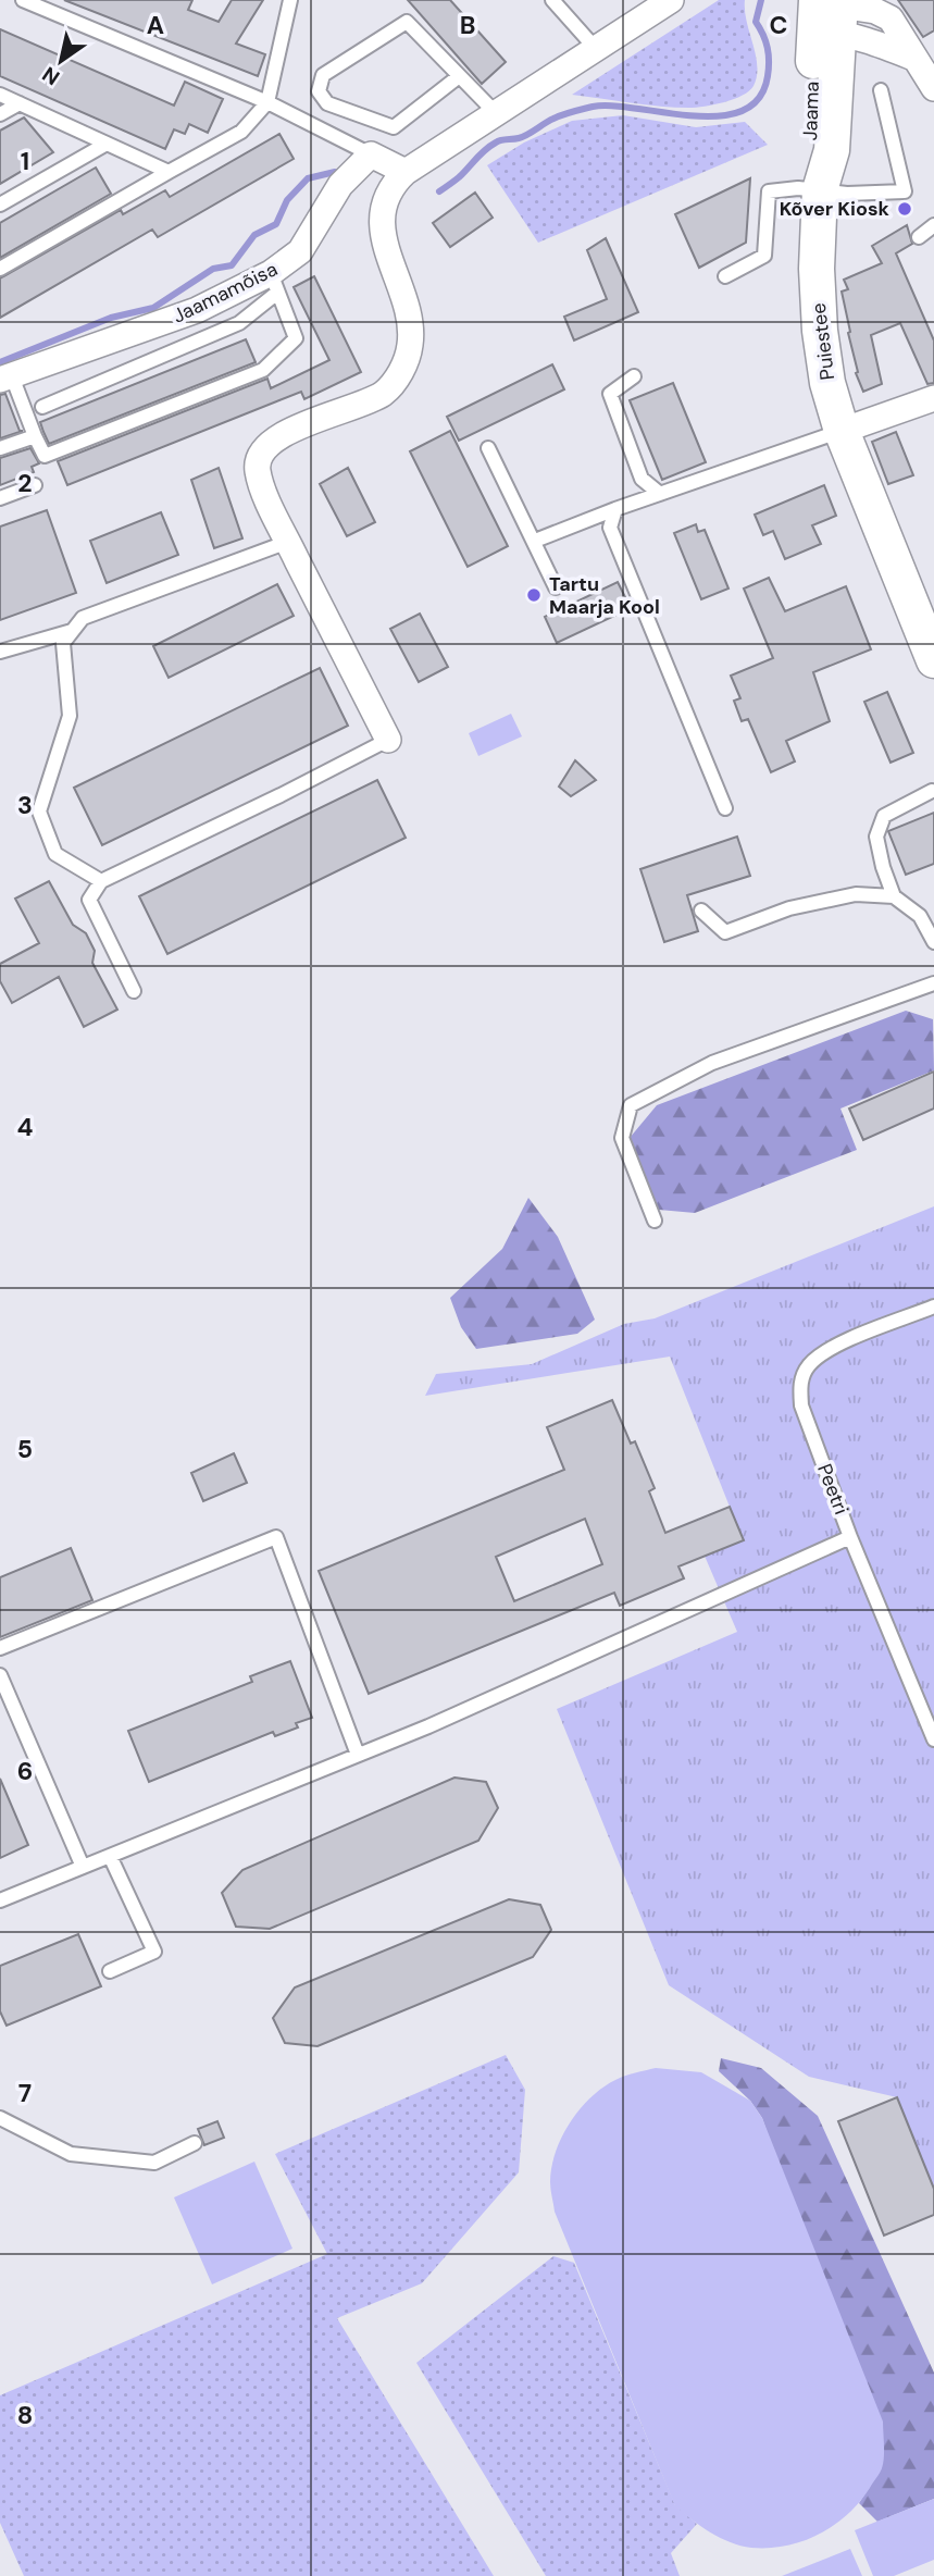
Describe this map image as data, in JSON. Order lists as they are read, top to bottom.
{
  "streets": {
    "main road": ["Puiestee"],
    "street": ["Jaamamõisa"],
    "lane": ["Peetri"]
  },
  "places": ["Kõver Kiosk", "Tartu Maarja Kool"],
  "north": "bottom left",
  "grid": {
    "columns": ["A", "B", "C"],
    "rows": [
      "1",
      "2",
      "3",
      "4",
      "5",
      "6",
      "7",
      "8"
    ]
  }
}
